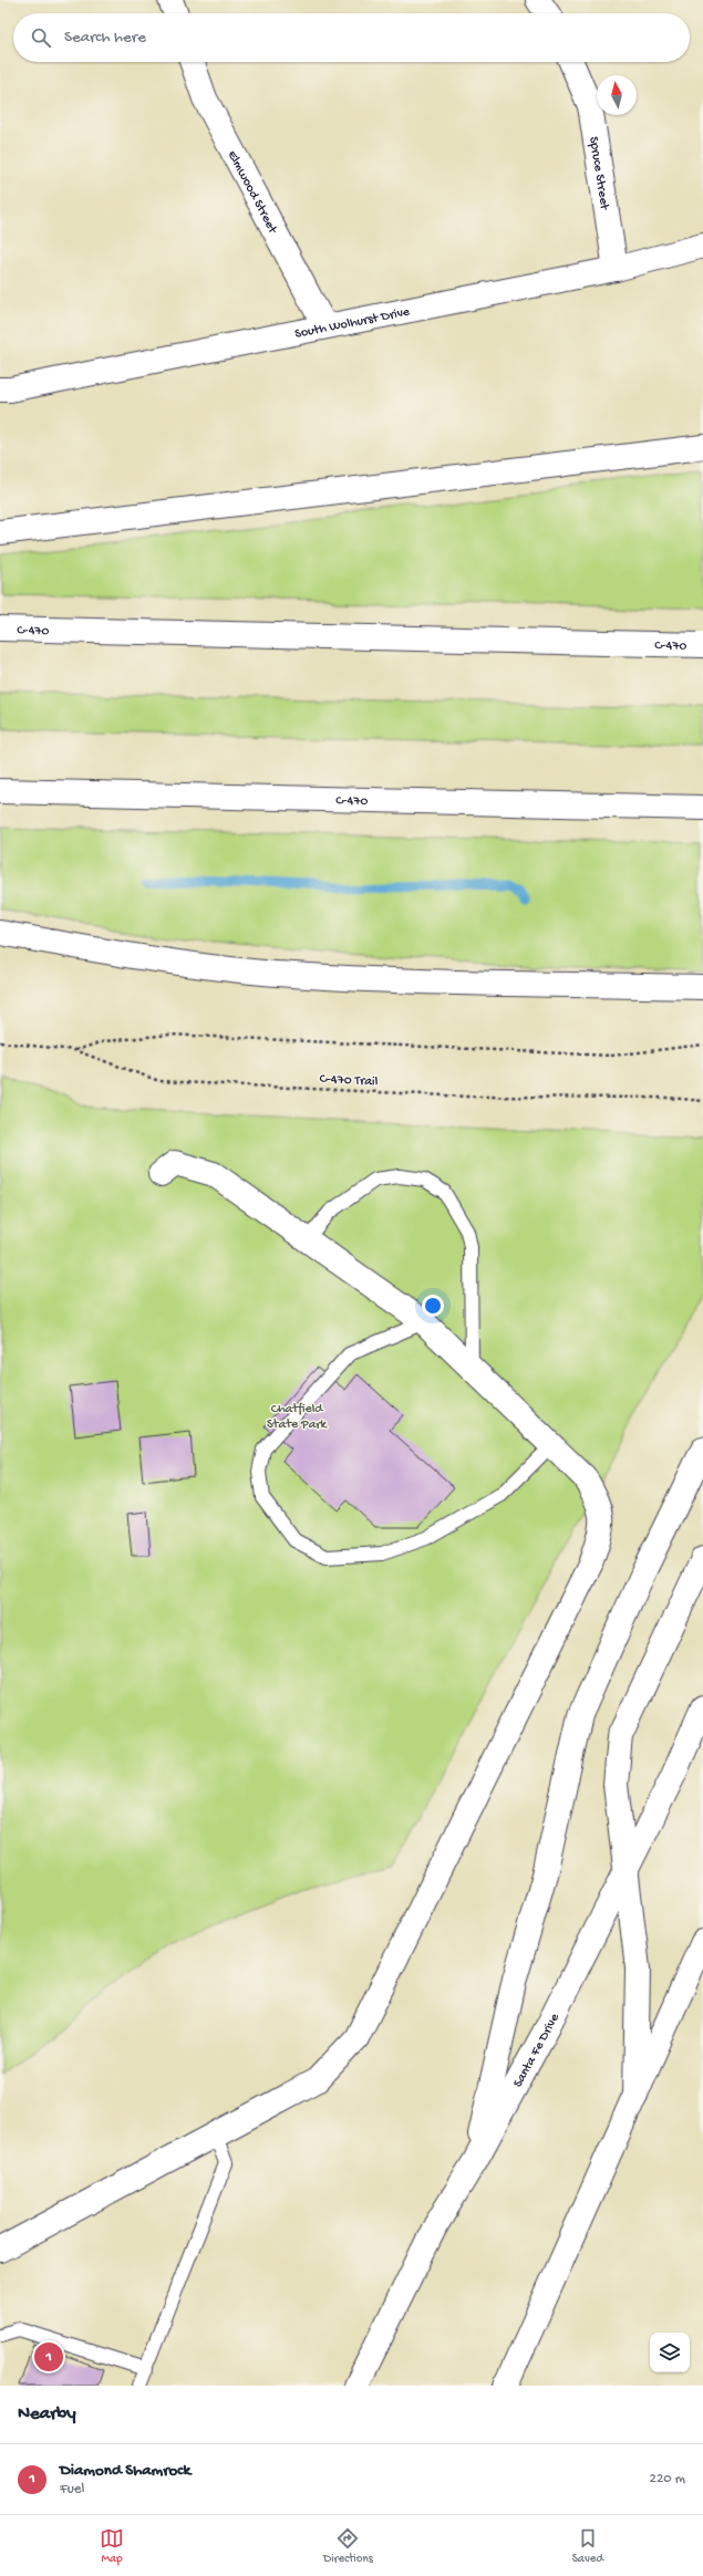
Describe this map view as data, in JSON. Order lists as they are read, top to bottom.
{
  "streets": {
    "main road": [
      "Spruce Street",
      "Elmwood Street",
      "South Wolhurst Drive",
      "C-470",
      "Santa Fe Drive"
    ],
    "path": ["C-470 Trail"]
  },
  "crossings": [
    ["Spruce Street", "South Wolhurst Drive"],
    ["Elmwood Street", "South Wolhurst Drive"]
  ],
  "parks": ["Chatfield State Park"],
  "north": "top",
  "page": {
    "search": "Search here",
    "pins": "1",
    "heading": "Nearby",
    "list": [
      {
        "mark": "1",
        "name": "Diamond Shamrock",
        "note": "Fuel",
        "value": "220 m"
      }
    ],
    "nav": ["Map", "Directions", "Saved"]
  }
}
